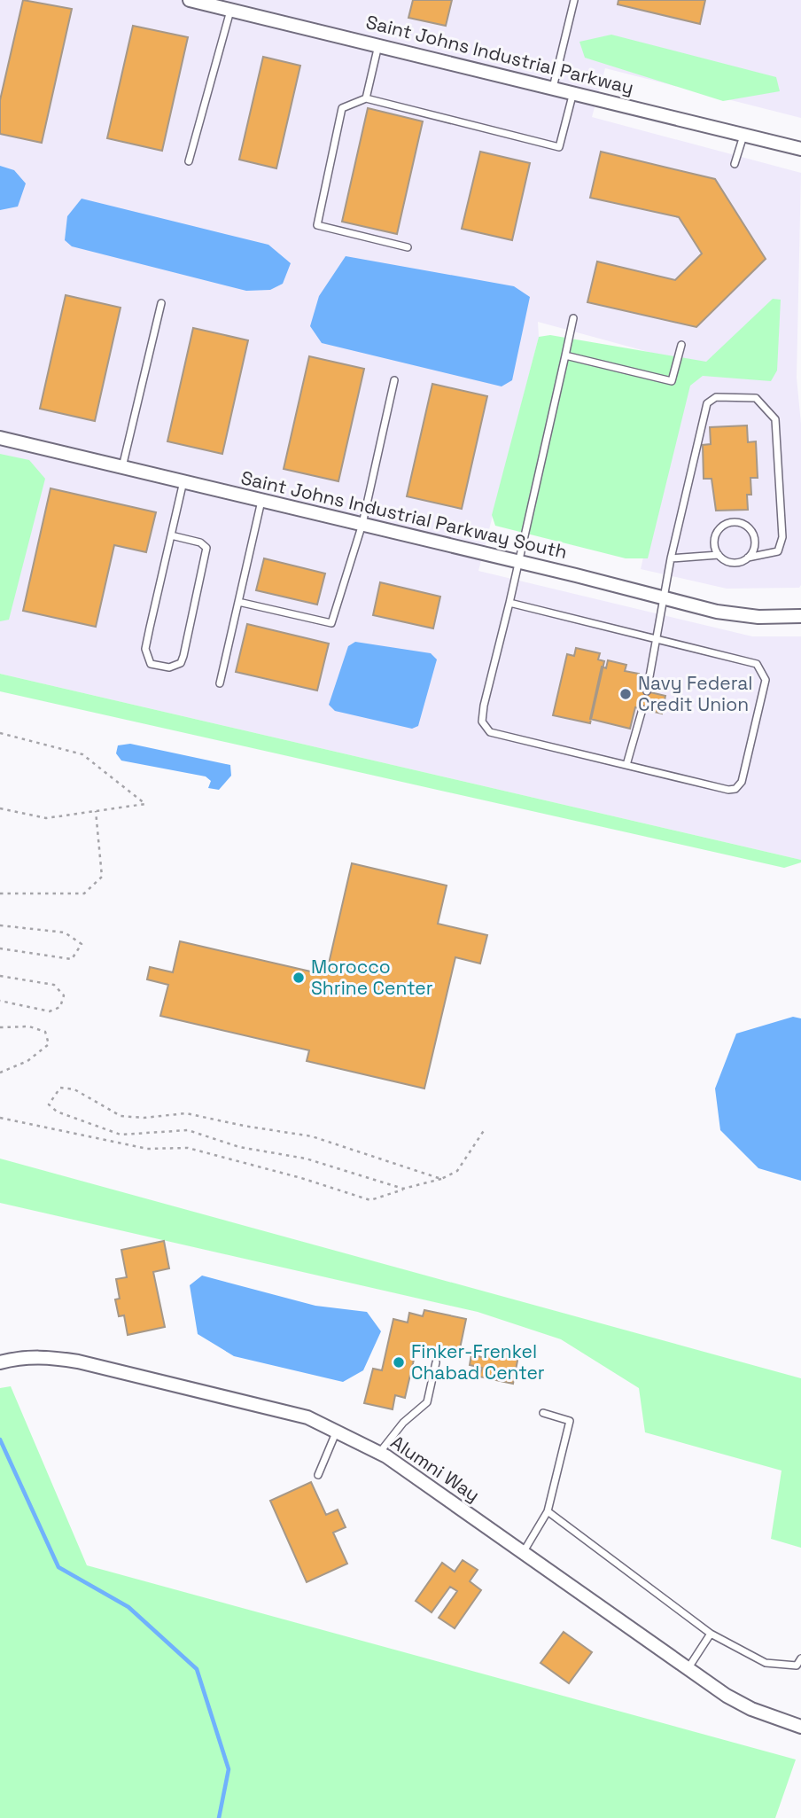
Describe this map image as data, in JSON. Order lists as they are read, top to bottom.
{
  "streets": {
    "street": ["Saint Johns Industrial Parkway", "Saint Johns Industrial Parkway South", "Alumni Way"]
  },
  "places": ["Navy Federal Credit Union", "Morocco Shrine Center", "Finker-Frenkel Chabad Center"]
}
